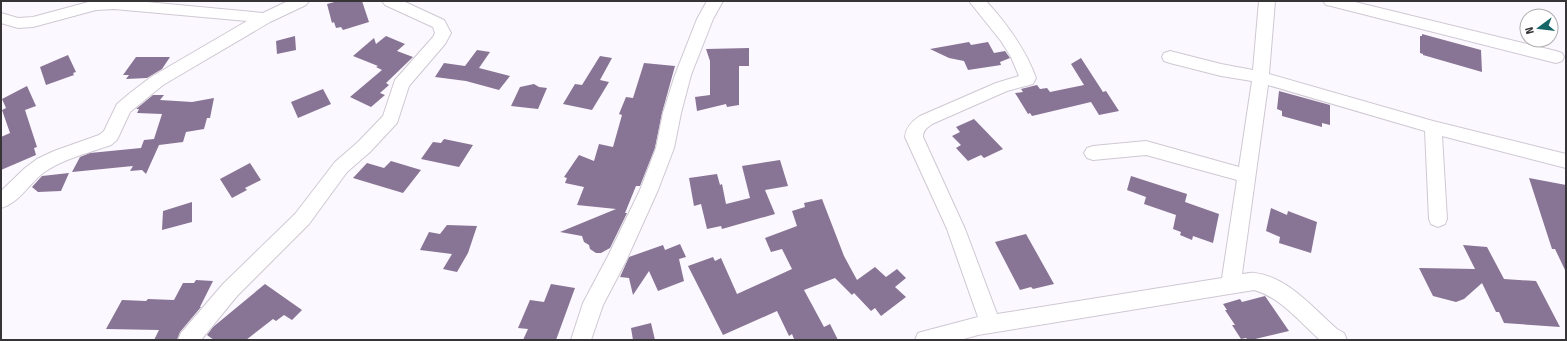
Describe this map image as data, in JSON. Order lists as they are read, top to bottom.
{
  "north": "left"
}
